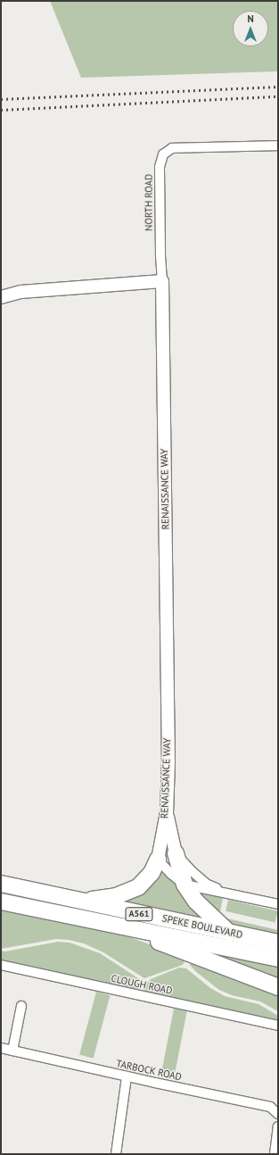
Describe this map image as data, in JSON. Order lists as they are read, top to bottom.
{
  "streets": {
    "highway": ["A561", "SPEKE BOULEVARD"],
    "street": [
      "NORTH ROAD",
      "RENAISSANCE WAY",
      "CLOUGH ROAD",
      "TARBOCK ROAD"
    ]
  },
  "crossings": [
    ["NORTH ROAD", "RENAISSANCE WAY"]
  ],
  "north": "top"
}
